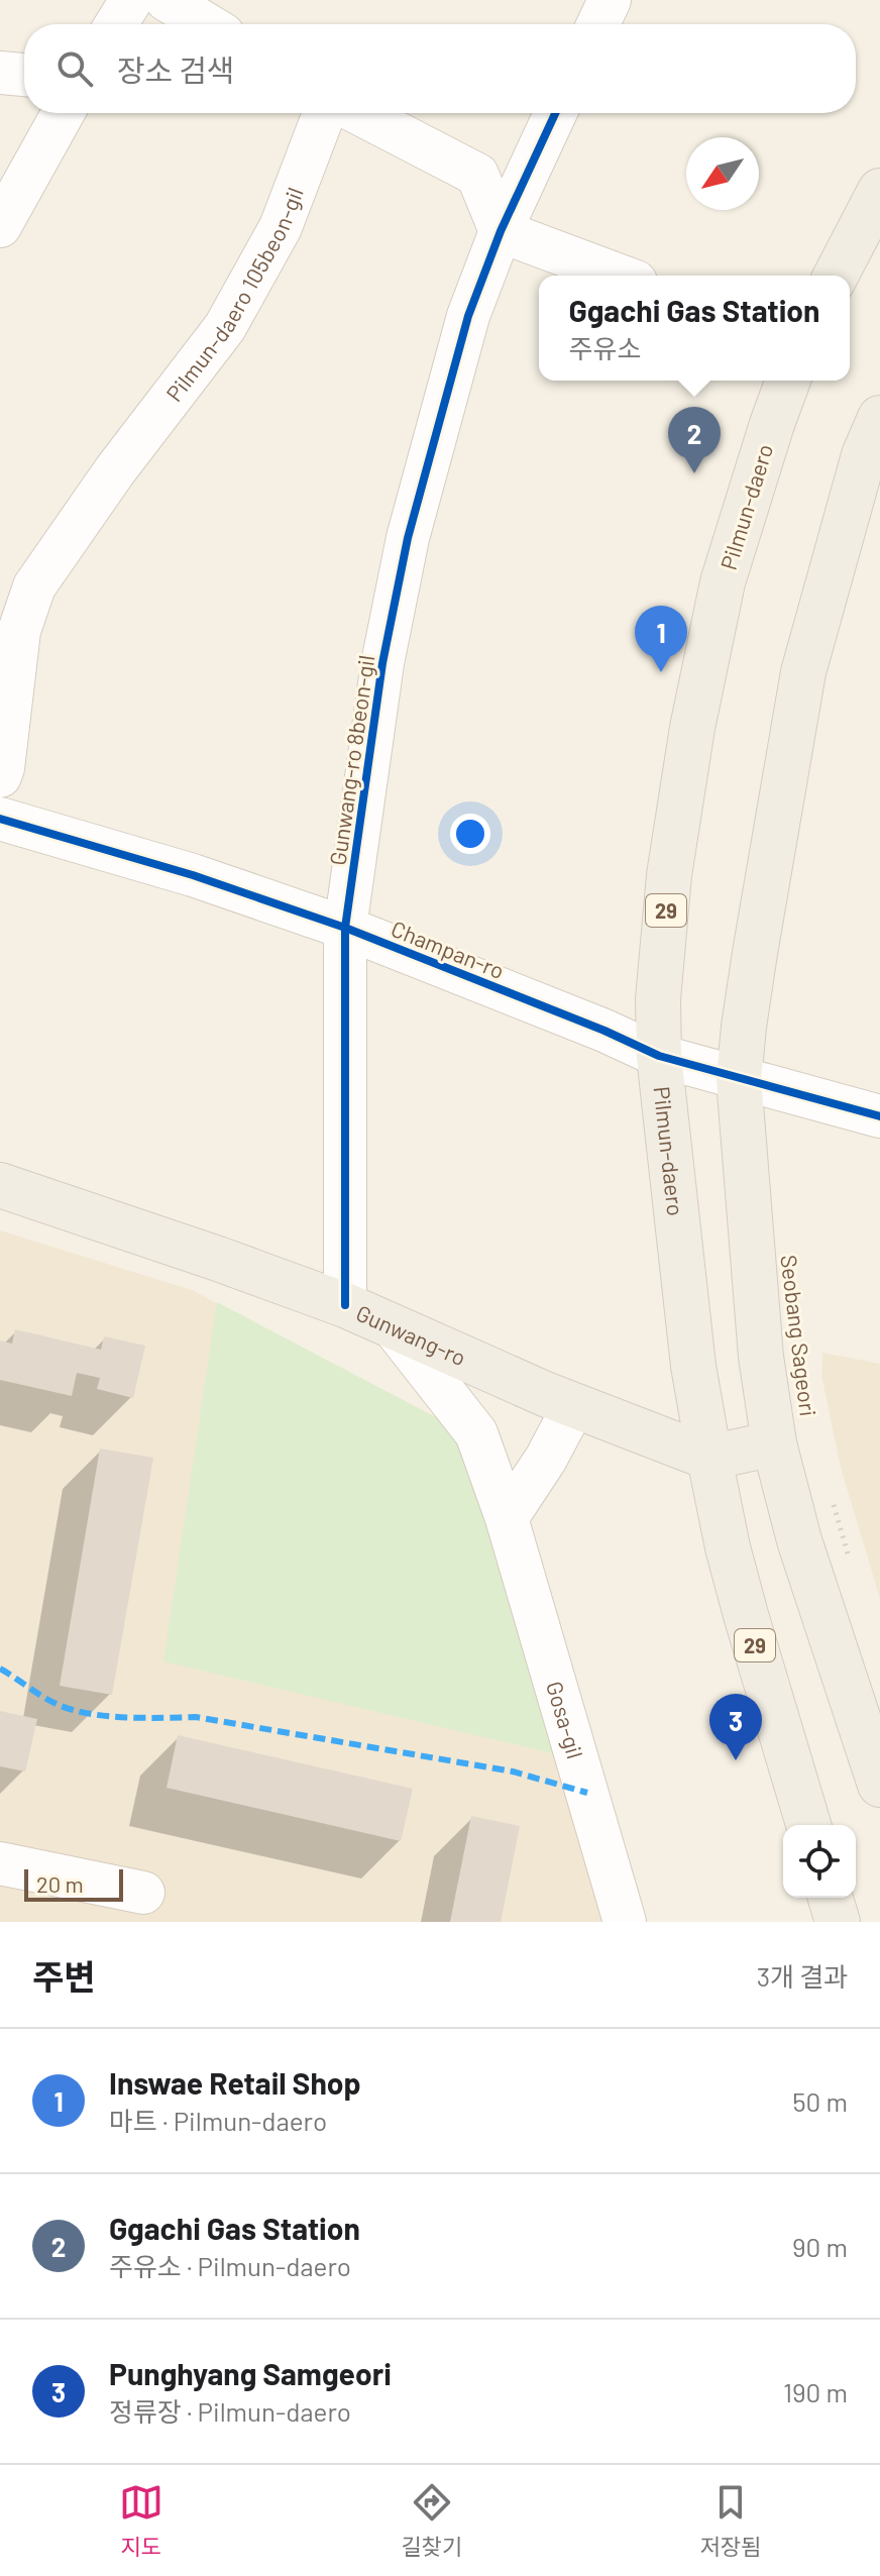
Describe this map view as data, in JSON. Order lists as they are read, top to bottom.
{
  "streets": {
    "main road": ["Pilmun-daero", "29", "Gunwang-ro"],
    "street": [
      "Pilmun-daero 105beon-gil",
      "Gunwang-ro 8beon-gil",
      "Champan-ro",
      "Gosa-gil"
    ]
  },
  "crossings": [
    ["Pilmun-daero", "Champan-ro"],
    ["Pilmun-daero", "Gunwang-ro"],
    ["Gunwang-ro 8beon-gil", "Champan-ro"],
    ["Gunwang-ro 8beon-gil", "Gunwang-ro"],
    ["Gunwang-ro", "Gosa-gil"]
  ],
  "scale_bar": "20 m",
  "north": "bottom left",
  "page": {
    "search": "장소 검색",
    "popup": ["Ggachi Gas Station", "주유소"],
    "pins": ["2", "1", "3"],
    "scale": "20 m",
    "heading": ["주변", "3개 결과"],
    "list": [
      {
        "mark": "1",
        "name": "Inswae Retail Shop",
        "note": "마트 · Pilmun-daero",
        "value": "50 m"
      },
      {
        "mark": "2",
        "name": "Ggachi Gas Station",
        "note": "주유소 · Pilmun-daero",
        "value": "90 m"
      },
      {
        "mark": "3",
        "name": "Punghyang Samgeori",
        "note": "정류장 · Pilmun-daero",
        "value": "190 m"
      }
    ],
    "nav": ["지도", "길찾기", "저장됨"]
  }
}
